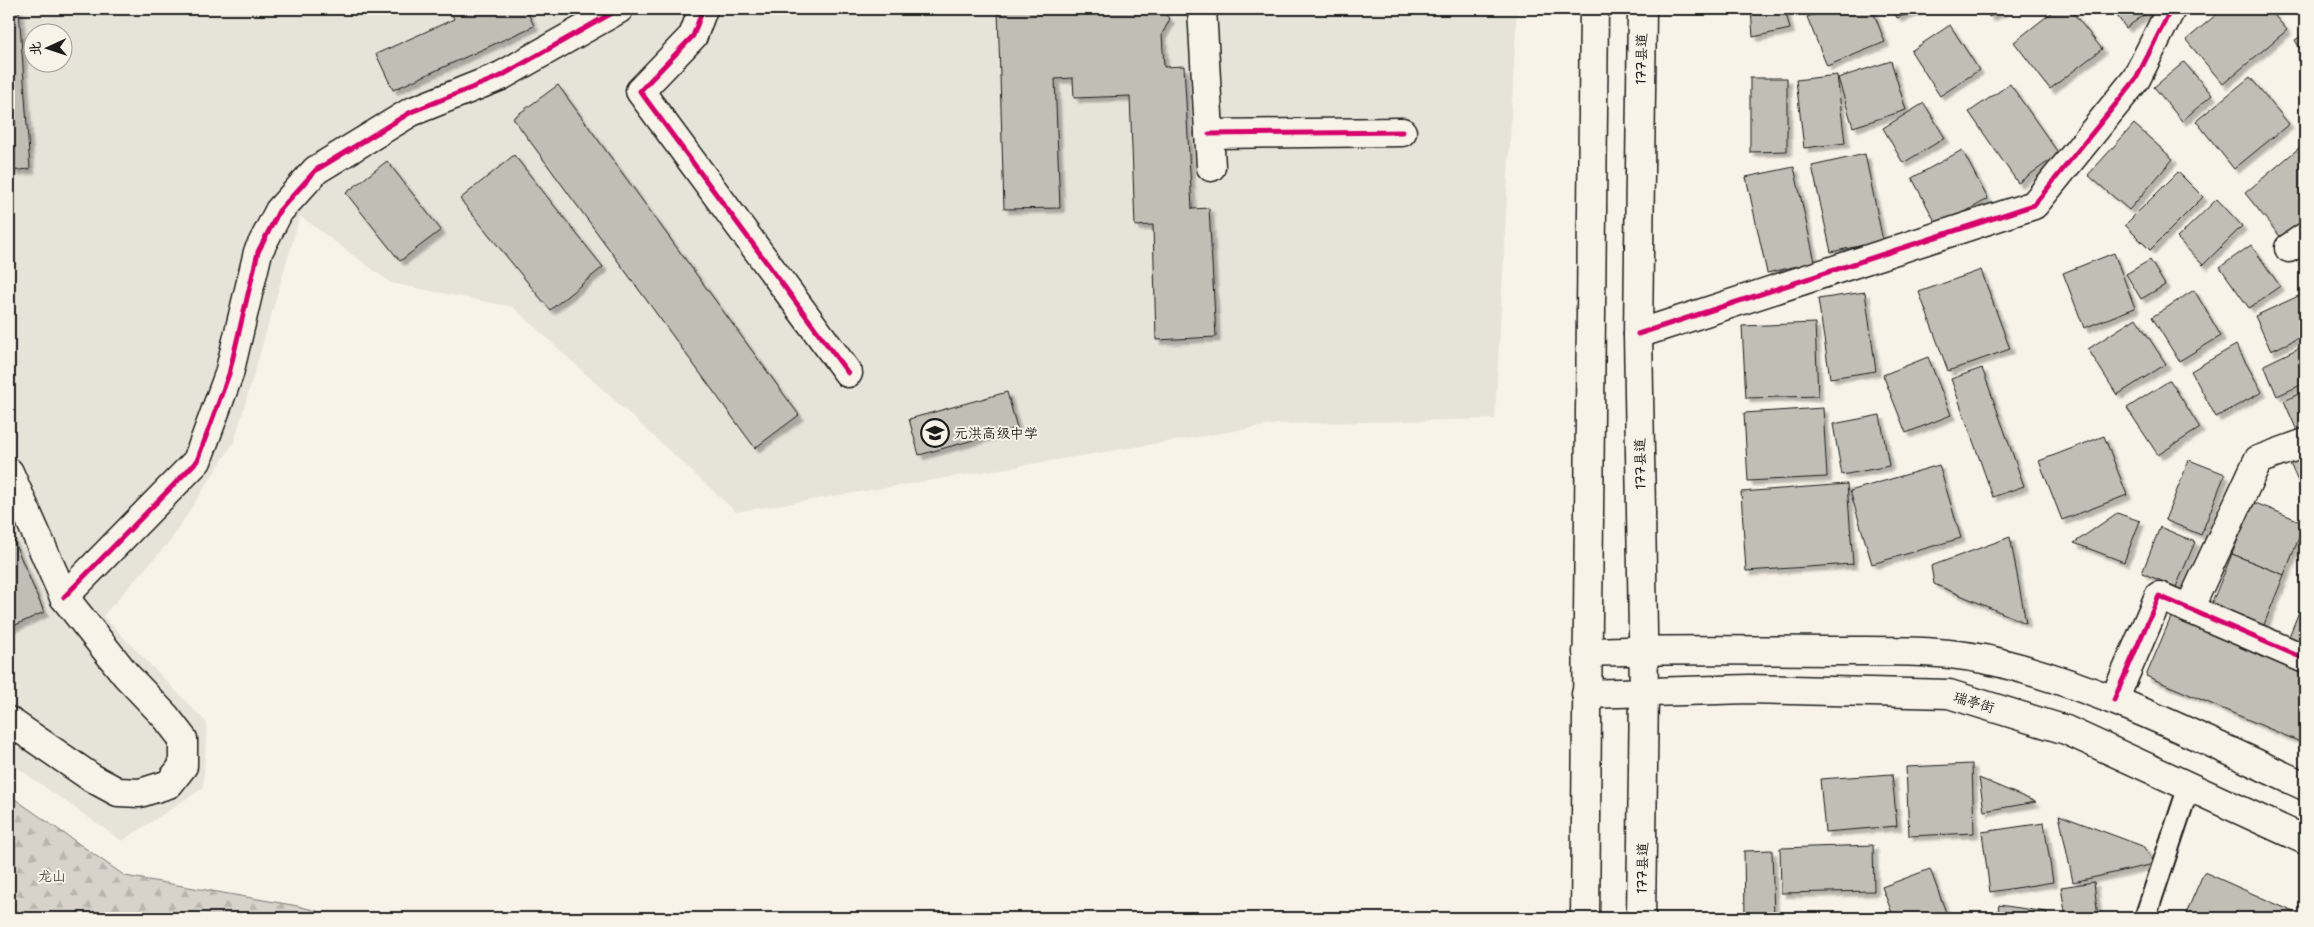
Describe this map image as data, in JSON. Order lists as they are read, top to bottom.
{
  "streets": {
    "street": ["177县道", "瑞亭街"]
  },
  "crossings": [
    ["177县道", "瑞亭街"]
  ],
  "parks": ["龙山"],
  "places": {
    "school or university": ["元洪高级中学"]
  },
  "north": "left"
}
